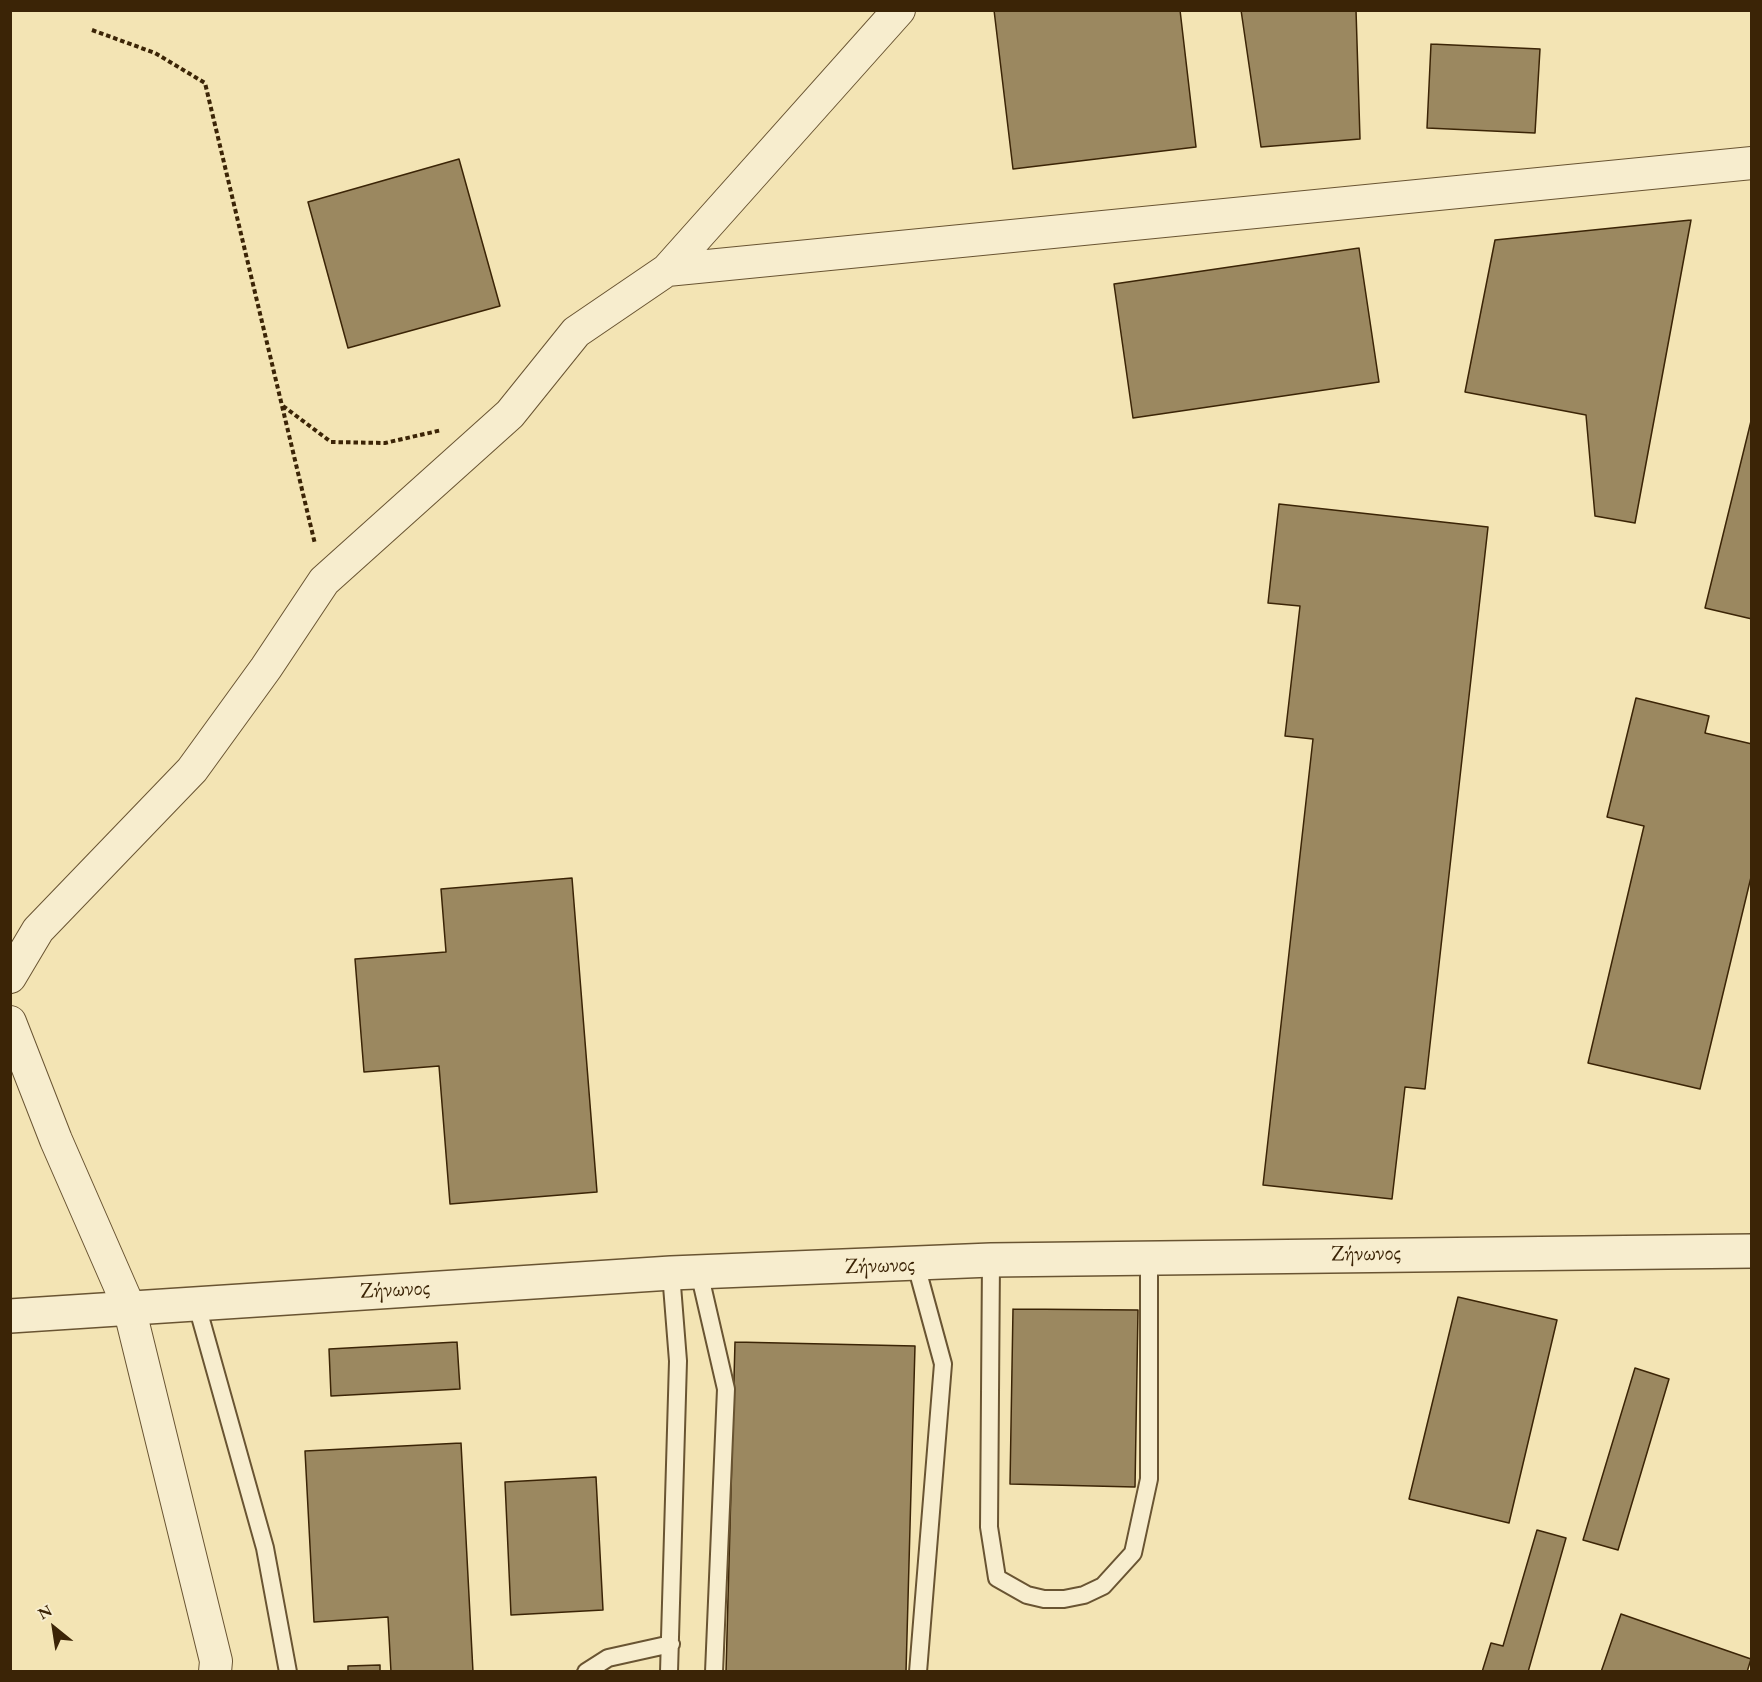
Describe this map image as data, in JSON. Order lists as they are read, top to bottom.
{
  "streets": {
    "street": ["Ζήνωνος"]
  },
  "north": "top left"
}
